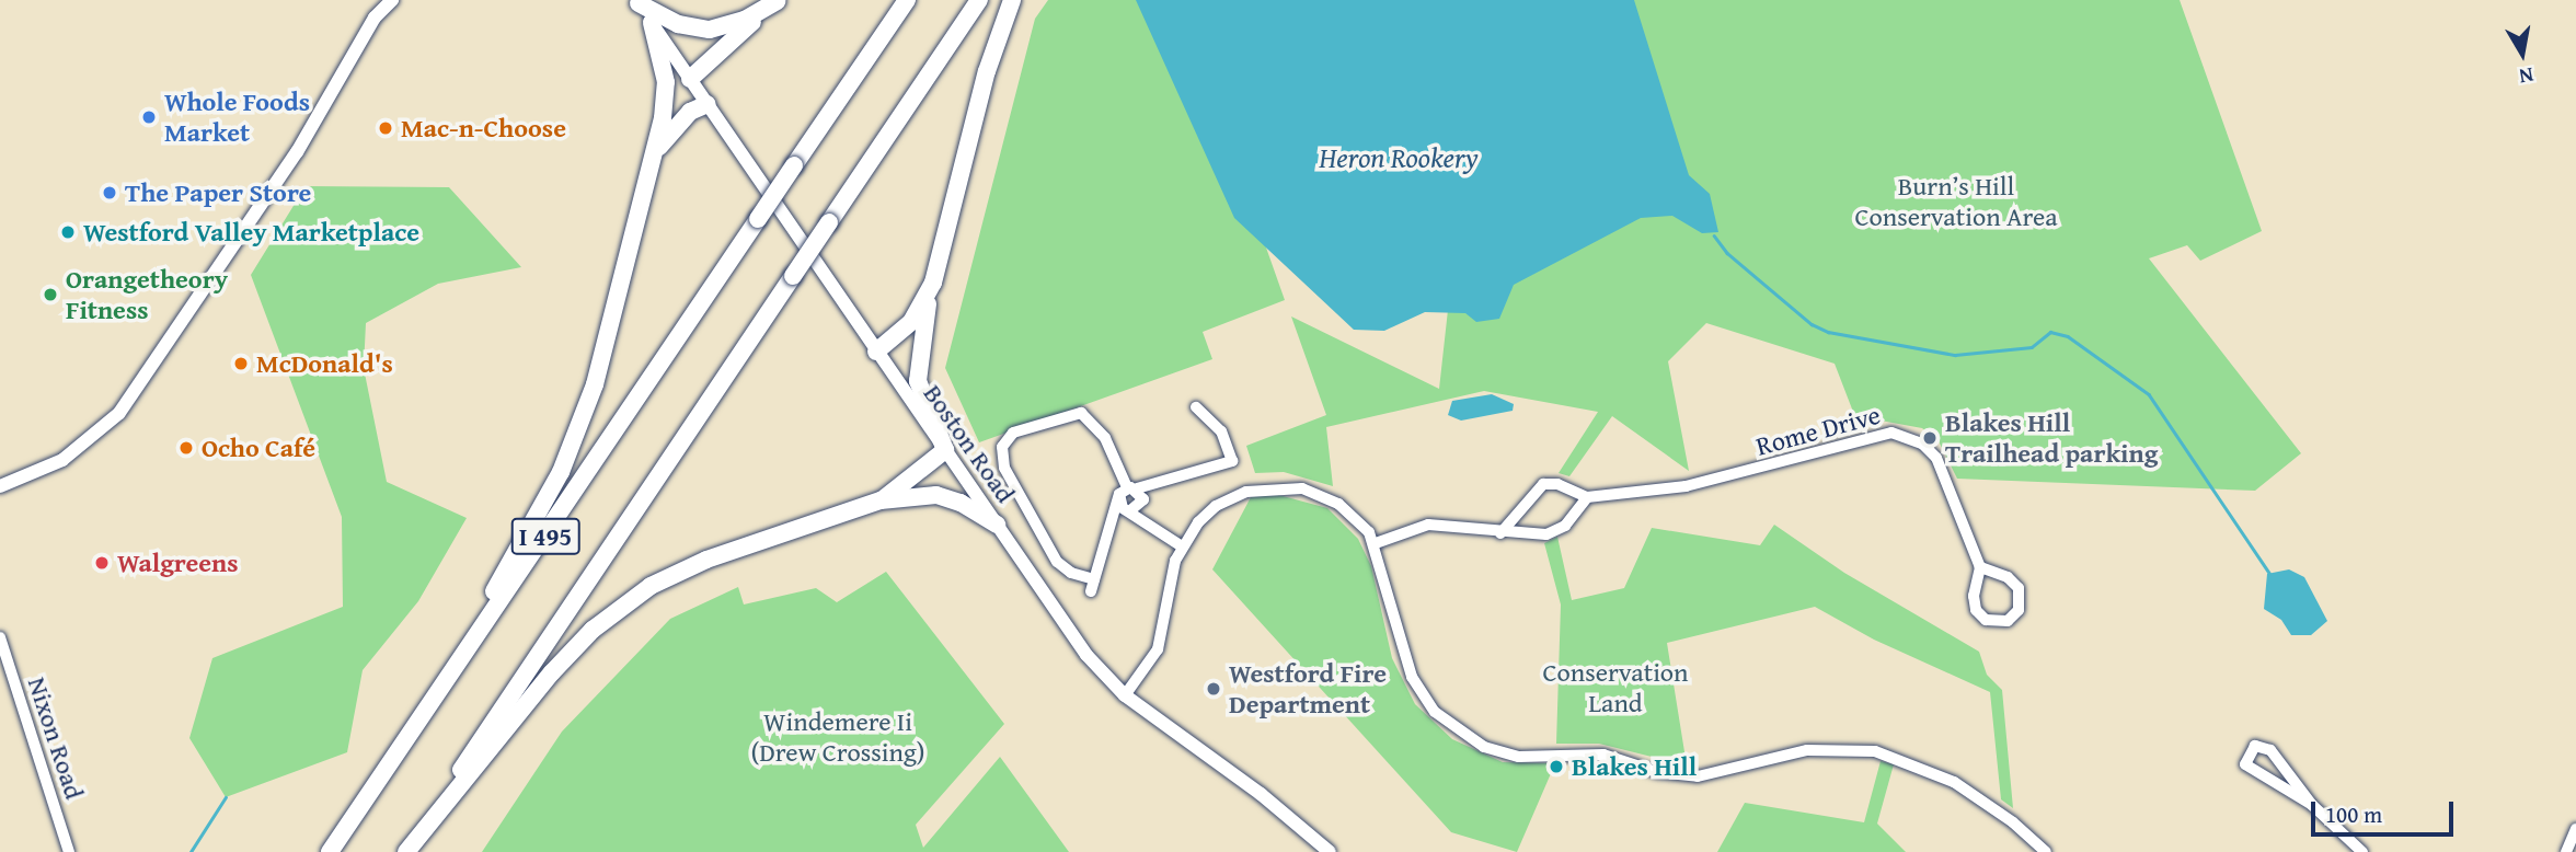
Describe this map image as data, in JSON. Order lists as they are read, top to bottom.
{
  "streets": {
    "highway": ["I 495"],
    "main road": ["Boston Road"],
    "street": ["Rome Drive", "Nixon Road"]
  },
  "water": ["Heron Rookery"],
  "parks": ["Burn’s Hill Conservation Area", "Conservation Land", "Windemere Ii (Drew Crossing)"],
  "places": [
    "Whole Foods Market",
    "Mac-n-Choose",
    "The Paper Store",
    "Westford Valley Marketplace",
    "Orangetheory Fitness",
    "McDonald's",
    "Blakes Hill Trailhead parking",
    "Ocho Café",
    "Walgreens",
    "Westford Fire Department",
    "Blakes Hill"
  ],
  "scale_bar": "100 m",
  "north": "bottom"
}
